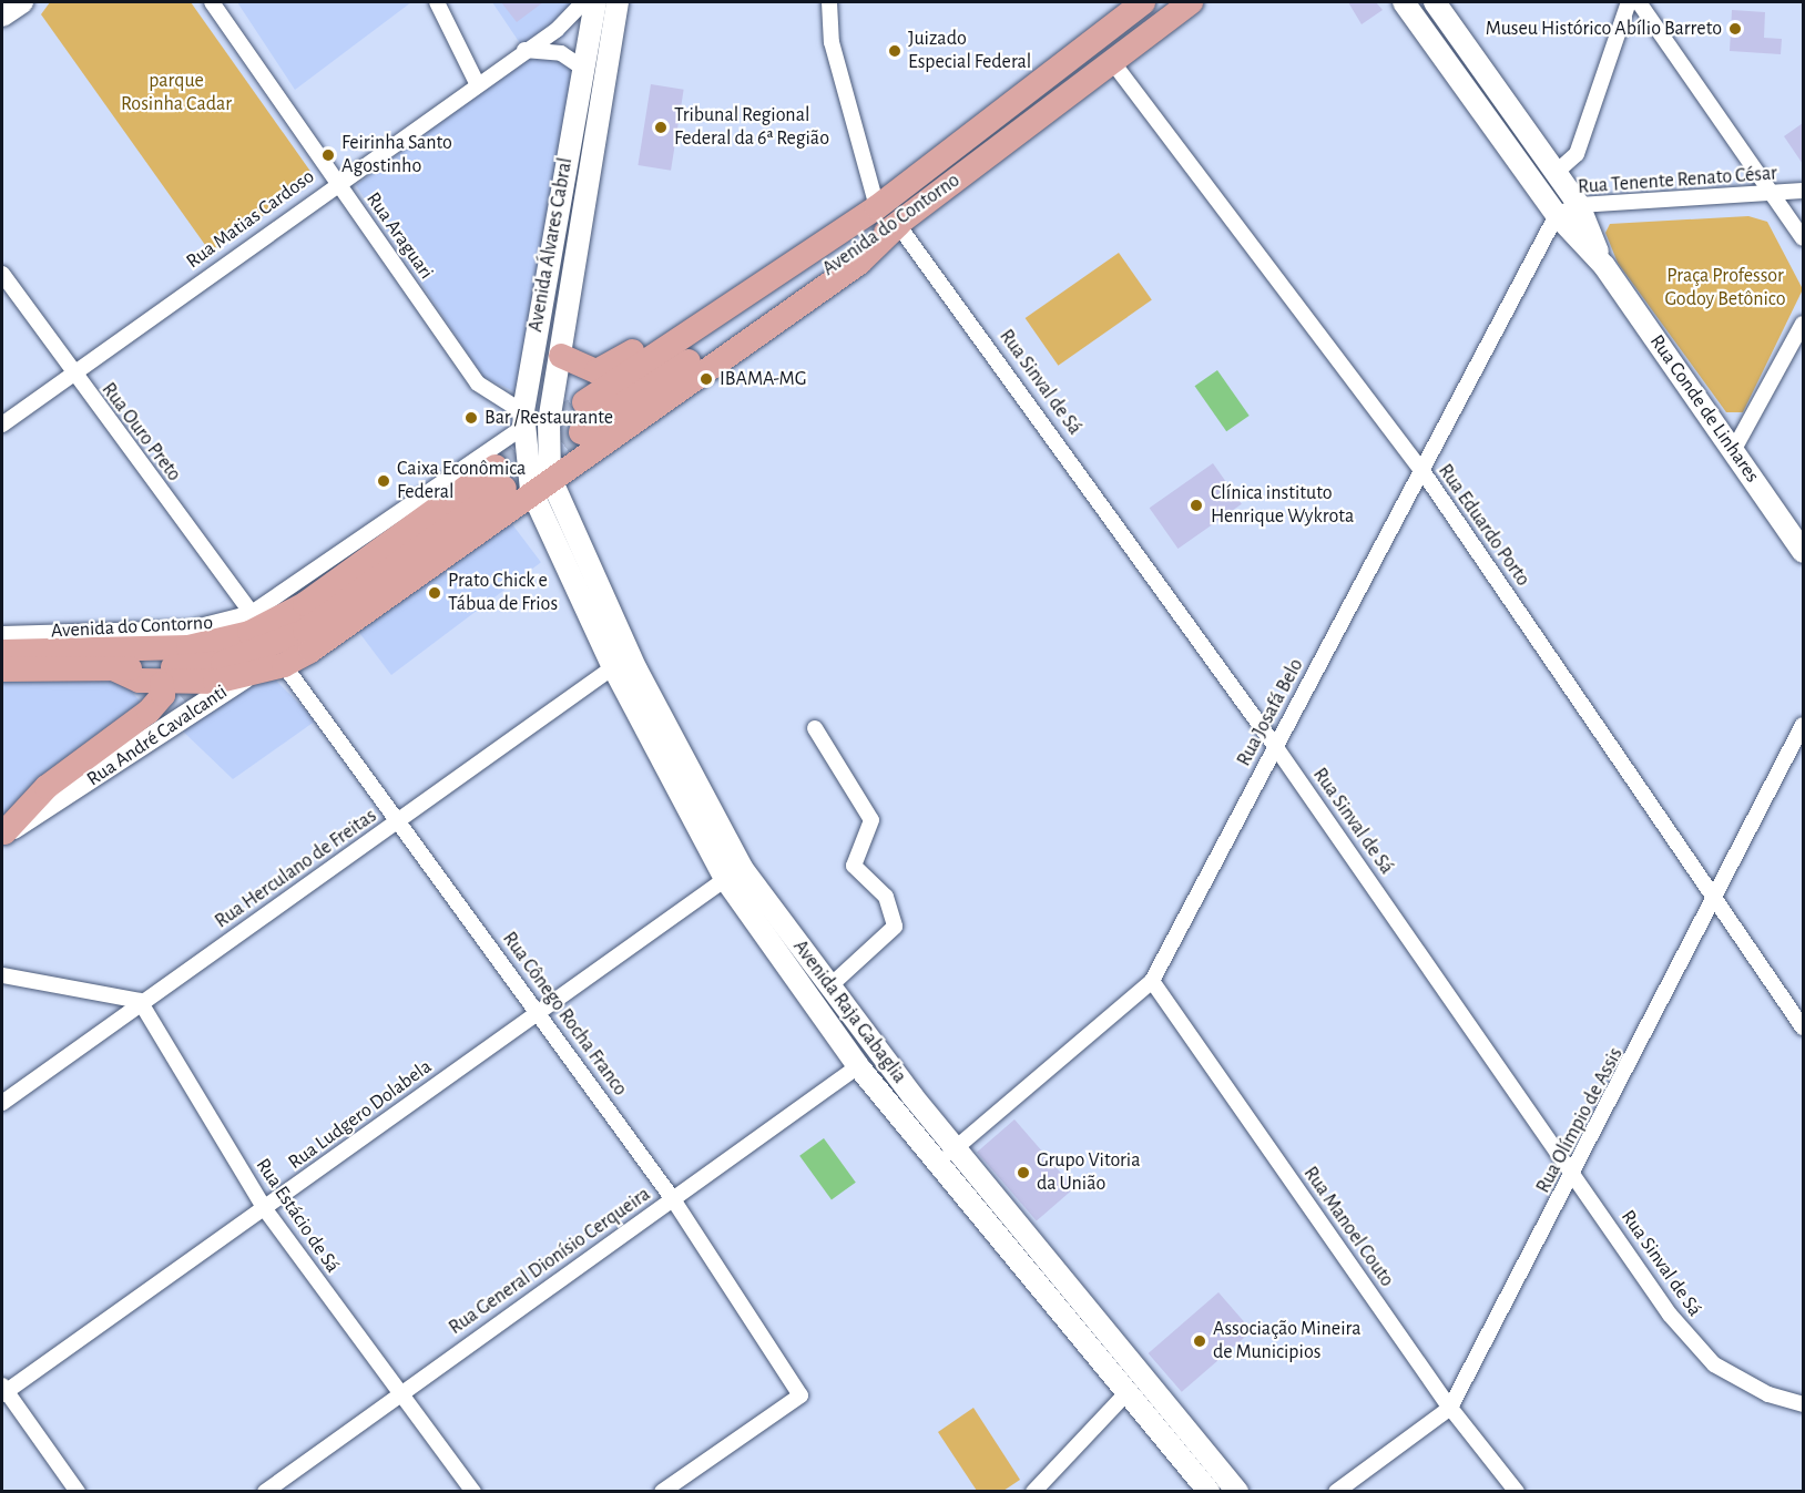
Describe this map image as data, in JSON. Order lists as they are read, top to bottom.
{
  "streets": {
    "main road": [
      "Avenida do Contorno",
      "Avenida Álvares Cabral",
      "Rua Conde de Linhares",
      "Rua André Cavalcanti",
      "Avenida Raja Gabaglia"
    ],
    "street": [
      "Rua Tenente Renato César",
      "Rua Matias Cardoso",
      "Rua Araguari",
      "Rua Sinval de Sá",
      "Rua Ouro Preto",
      "Rua Eduardo Porto",
      "Rua Josafá Belo",
      "Rua Herculano de Freitas",
      "Rua Cônego Rocha Franco",
      "Rua Ludgero Dolabela",
      "Rua Olímpio de Assis",
      "Rua Estácio de Sá",
      "Rua Manoel Couto",
      "Rua General Dionísio Cerqueira"
    ]
  },
  "crossings": [
    ["Rua Tenente Renato César", "Rua Conde de Linhares"],
    ["Rua Tenente Renato César", "Rua Josafá Belo"],
    ["Rua Matias Cardoso", "Rua Araguari"],
    ["Rua Matias Cardoso", "Rua Ouro Preto"],
    ["Avenida do Contorno", "Rua Araguari"],
    ["Avenida do Contorno", "Avenida Álvares Cabral"],
    ["Avenida do Contorno", "Rua Sinval de Sá"],
    ["Avenida do Contorno", "Rua Ouro Preto"],
    ["Avenida do Contorno", "Rua Eduardo Porto"],
    ["Avenida do Contorno", "Rua André Cavalcanti"],
    ["Rua Araguari", "Avenida Álvares Cabral"],
    ["Avenida Álvares Cabral", "Avenida Raja Gabaglia"],
    ["Rua Sinval de Sá", "Rua Josafá Belo"],
    ["Rua Sinval de Sá", "Rua Olímpio de Assis"],
    ["Rua Conde de Linhares", "Rua Josafá Belo"],
    ["Rua Eduardo Porto", "Rua Josafá Belo"],
    ["Rua Eduardo Porto", "Rua Olímpio de Assis"],
    ["Rua Josafá Belo", "Avenida Raja Gabaglia"],
    ["Rua Josafá Belo", "Rua Manoel Couto"],
    ["Rua Herculano de Freitas", "Avenida Raja Gabaglia"],
    ["Rua Herculano de Freitas", "Rua Cônego Rocha Franco"],
    ["Rua Herculano de Freitas", "Rua Estácio de Sá"],
    ["Avenida Raja Gabaglia", "Rua Ludgero Dolabela"],
    ["Avenida Raja Gabaglia", "Rua General Dionísio Cerqueira"],
    ["Rua Cônego Rocha Franco", "Rua Ludgero Dolabela"],
    ["Rua Cônego Rocha Franco", "Rua General Dionísio Cerqueira"],
    ["Rua Ludgero Dolabela", "Rua Estácio de Sá"],
    ["Rua Olímpio de Assis", "Rua Manoel Couto"],
    ["Rua Estácio de Sá", "Rua General Dionísio Cerqueira"]
  ],
  "parks": ["parque Rosinha Cadar", "Praça Professor Godoy Betônico"],
  "places": [
    "Museu Histórico Abílio Barreto",
    "Juizado Especial Federal",
    "Tribunal Regional Federal da 6ª Região",
    "Feirinha Santo Agostinho",
    "IBAMA-MG",
    "Bar /Restaurante",
    "Caixa Econômica Federal",
    "Clínica instituto Henrique Wykrota",
    "Prato Chick e Tábua de Frios",
    "Grupo Vitoria da União",
    "Associação Mineira de Municipios"
  ]
}
